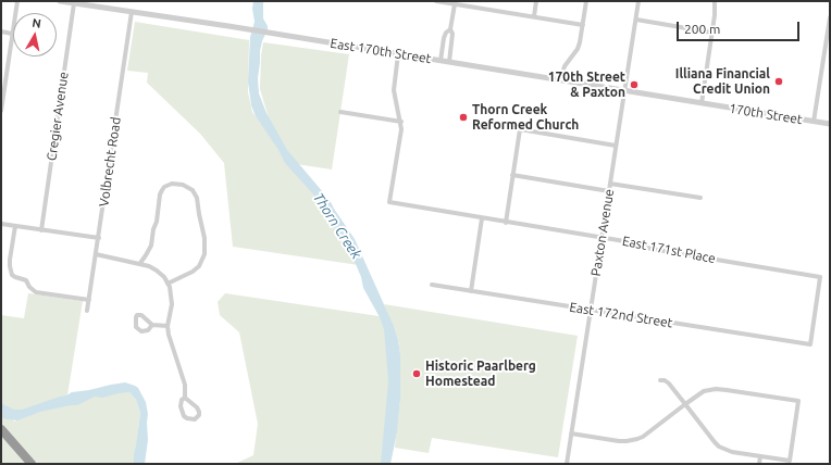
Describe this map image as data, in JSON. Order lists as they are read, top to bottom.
{
  "streets": {
    "street": [
      "East 170th Street",
      "170th Street",
      "Cregier Avenue",
      "Volbrecht Road",
      "Paxton Avenue",
      "East 171st Place",
      "East 172nd Street"
    ]
  },
  "crossings": [
    ["East 170th Street", "170th Street"],
    ["East 170th Street", "Cregier Avenue"],
    ["East 170th Street", "Volbrecht Road"],
    ["East 170th Street", "Paxton Avenue"],
    ["Paxton Avenue", "East 171st Place"],
    ["Paxton Avenue", "East 172nd Street"],
    ["East 171st Place", "East 172nd Street"]
  ],
  "water": ["Thorn Creek"],
  "places": [
    "Illiana Financial Credit Union",
    "170th Street & Paxton",
    "Thorn Creek Reformed Church",
    "Historic Paarlberg Homestead"
  ],
  "scale_bar": "200 m",
  "north": "top"
}
